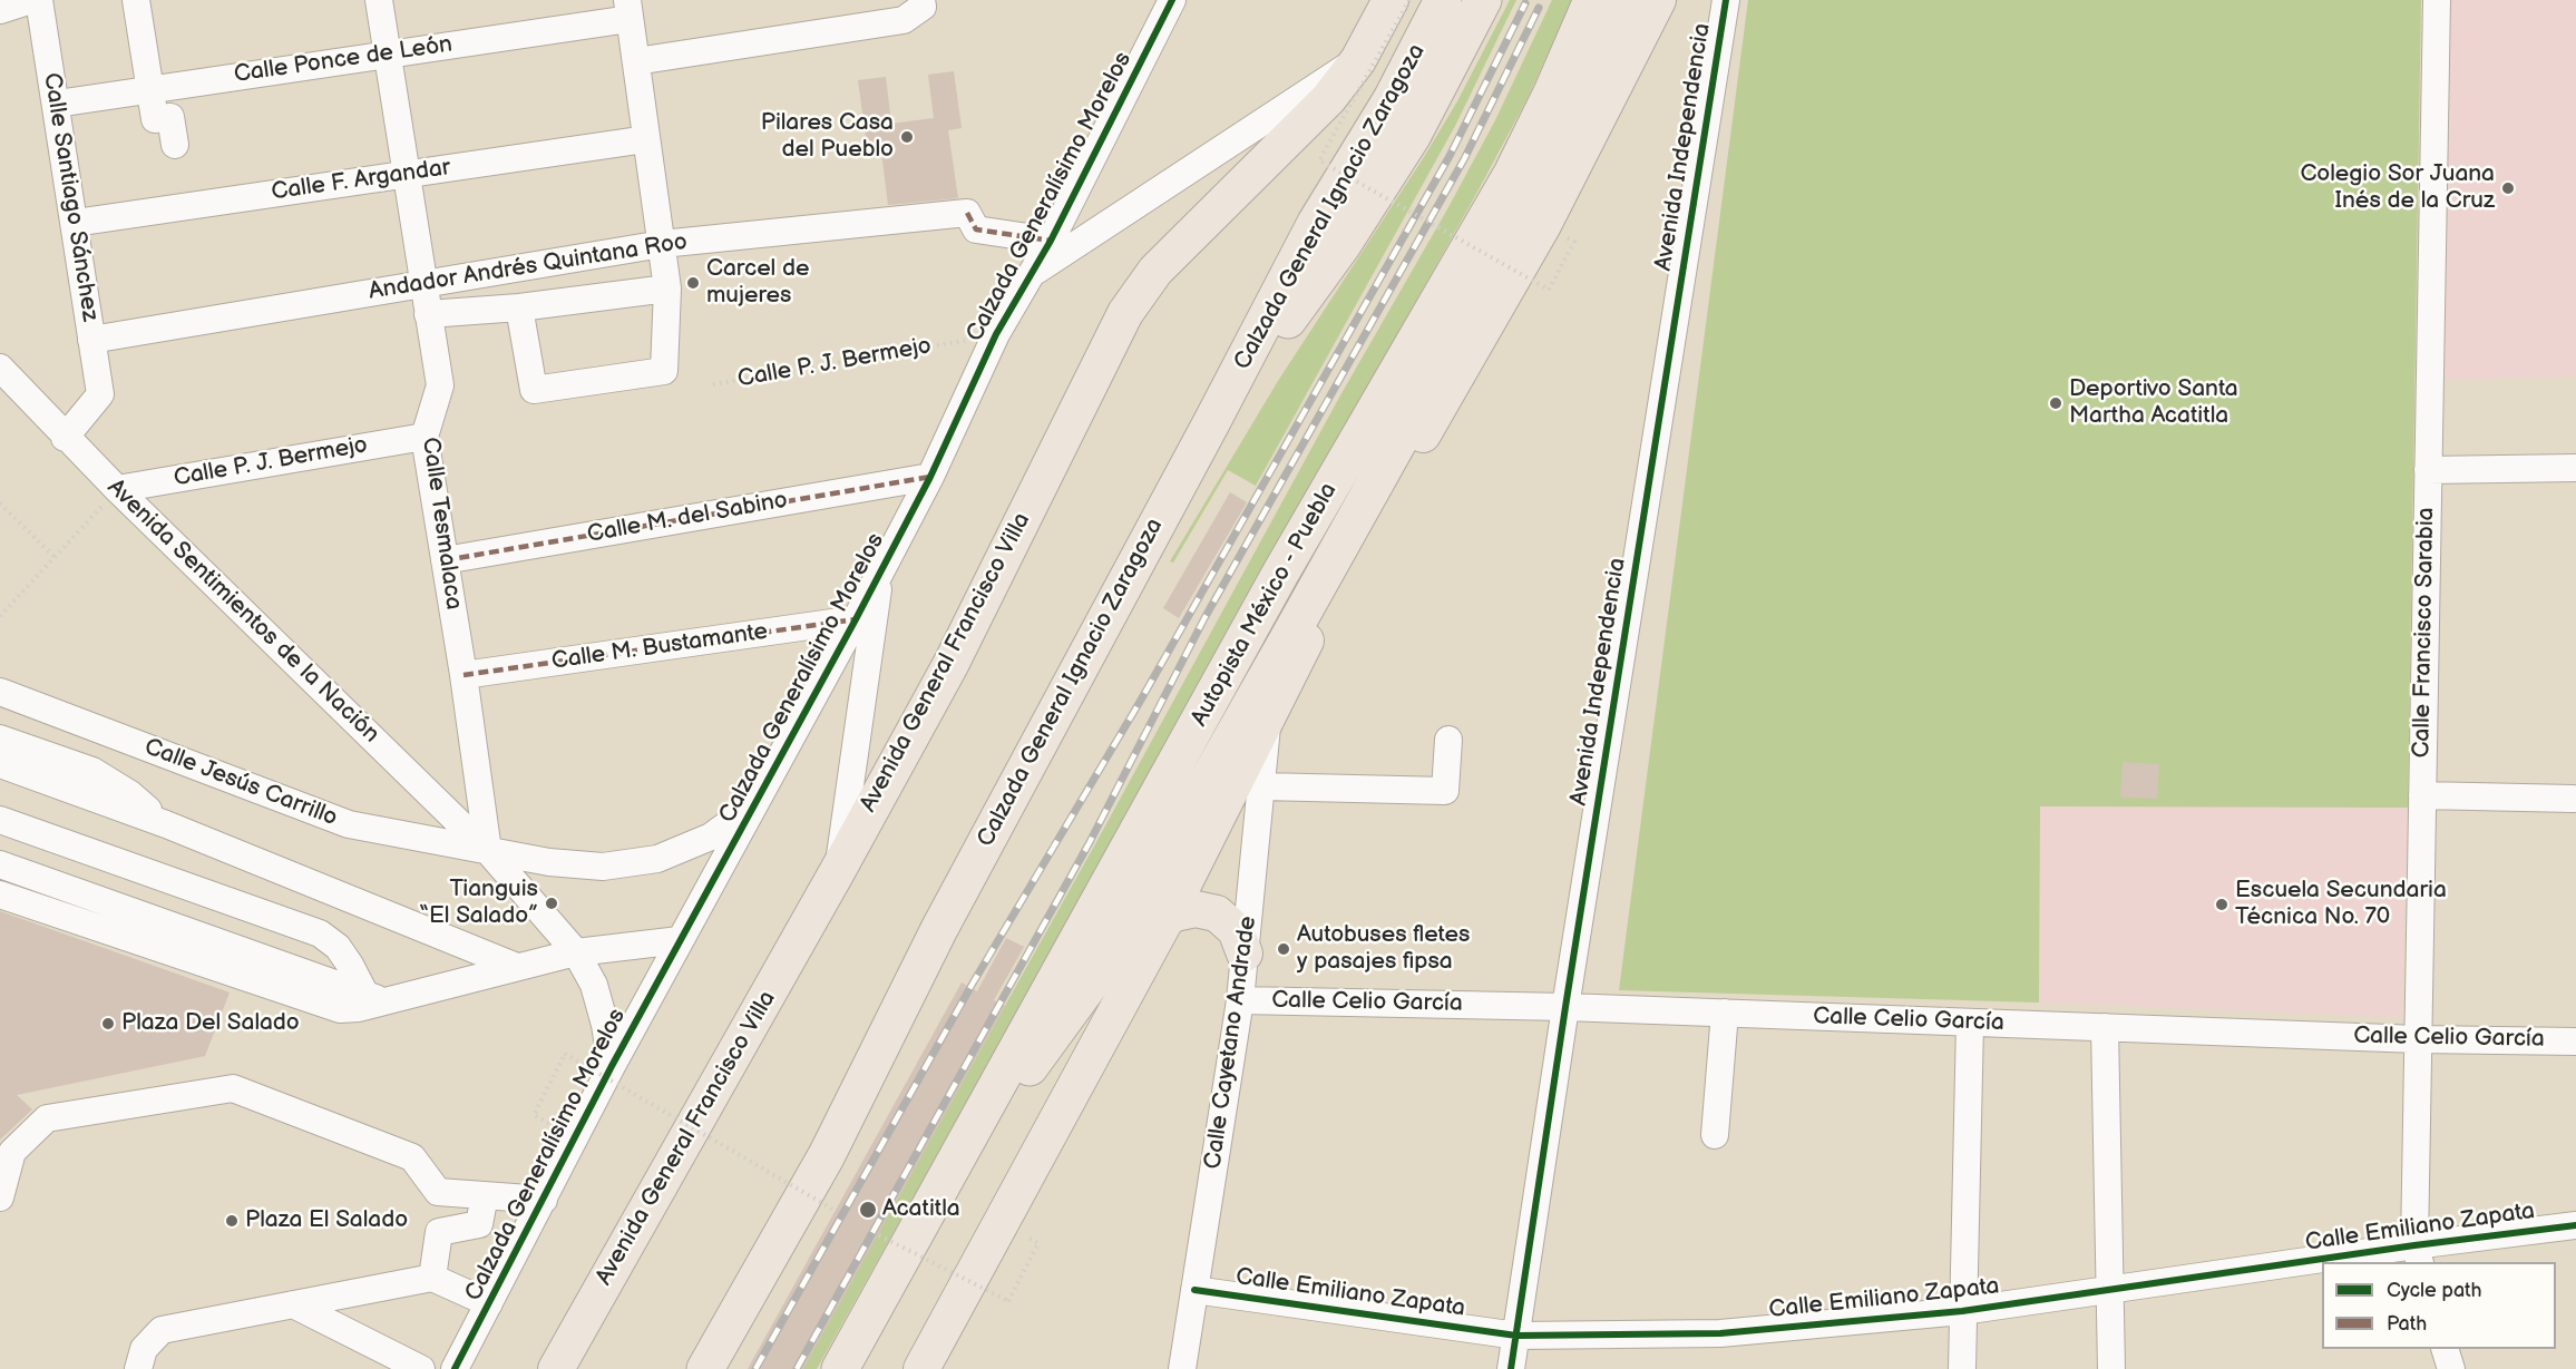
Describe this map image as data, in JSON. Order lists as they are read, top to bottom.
{
  "streets": {
    "highway": ["Calzada General Ignacio Zaragoza", "Autopista México - Puebla"],
    "main road": ["Avenida General Francisco Villa"],
    "street": [
      "Calle Ponce de León",
      "Avenida Independencia",
      "Calle F. Argandar",
      "Calle Santiago Sánchez",
      "Calzada Generalísimo Morelos",
      "Andador Andrés Quintana Roo",
      "Calle P. J. Bermejo",
      "Calle M. del Sabino",
      "Calle Tesmalaca",
      "Avenida Sentimientos de la Nación",
      "Calle Francisco Sarabia",
      "Calle M. Bustamante",
      "Calle Jesús Carrillo",
      "Calle Celio García",
      "Calle Cayetano Andrade",
      "Calle Emiliano Zapata"
    ]
  },
  "crossings": [
    ["Calle Ponce de León", "Calle Santiago Sánchez"],
    ["Calle Ponce de León", "Calle Tesmalaca"],
    ["Avenida Independencia", "Calle Celio García"],
    ["Avenida Independencia", "Calle Emiliano Zapata"],
    ["Calle F. Argandar", "Calle Santiago Sánchez"],
    ["Calle F. Argandar", "Calle Tesmalaca"],
    ["Calle Santiago Sánchez", "Andador Andrés Quintana Roo"],
    ["Calle Santiago Sánchez", "Avenida Sentimientos de la Nación"],
    ["Calzada Generalísimo Morelos", "Andador Andrés Quintana Roo"],
    ["Calzada Generalísimo Morelos", "Calle P. J. Bermejo"],
    ["Calzada Generalísimo Morelos", "Calle M. del Sabino"],
    ["Calzada Generalísimo Morelos", "Avenida Sentimientos de la Nación"],
    ["Calzada Generalísimo Morelos", "Calle M. Bustamante"],
    ["Andador Andrés Quintana Roo", "Calle Tesmalaca"],
    ["Calle P. J. Bermejo", "Calle Tesmalaca"],
    ["Calle P. J. Bermejo", "Avenida Sentimientos de la Nación"],
    ["Calle M. del Sabino", "Calle Tesmalaca"],
    ["Calle Tesmalaca", "Avenida Sentimientos de la Nación"],
    ["Calle Tesmalaca", "Calle M. Bustamante"],
    ["Calle Tesmalaca", "Calle Jesús Carrillo"],
    ["Avenida Sentimientos de la Nación", "Calle Jesús Carrillo"],
    ["Calle Francisco Sarabia", "Calle Celio García"],
    ["Calle Francisco Sarabia", "Calle Emiliano Zapata"],
    ["Calle Celio García", "Calle Cayetano Andrade"],
    ["Calle Cayetano Andrade", "Calle Emiliano Zapata"]
  ],
  "places": [
    "Pilares Casa del Pueblo",
    "Colegio Sor Juana Inés de la Cruz",
    "Carcel de mujeres",
    "Deportivo Santa Martha Acatitla",
    "Tianguis “El Salado”",
    "Escuela Secundaria Técnica No. 70",
    "Autobuses fletes y pasajes fipsa",
    "Plaza Del Salado",
    "Acatitla",
    "Plaza El Salado"
  ],
  "legend": ["Cycle path", "Path"]
}
